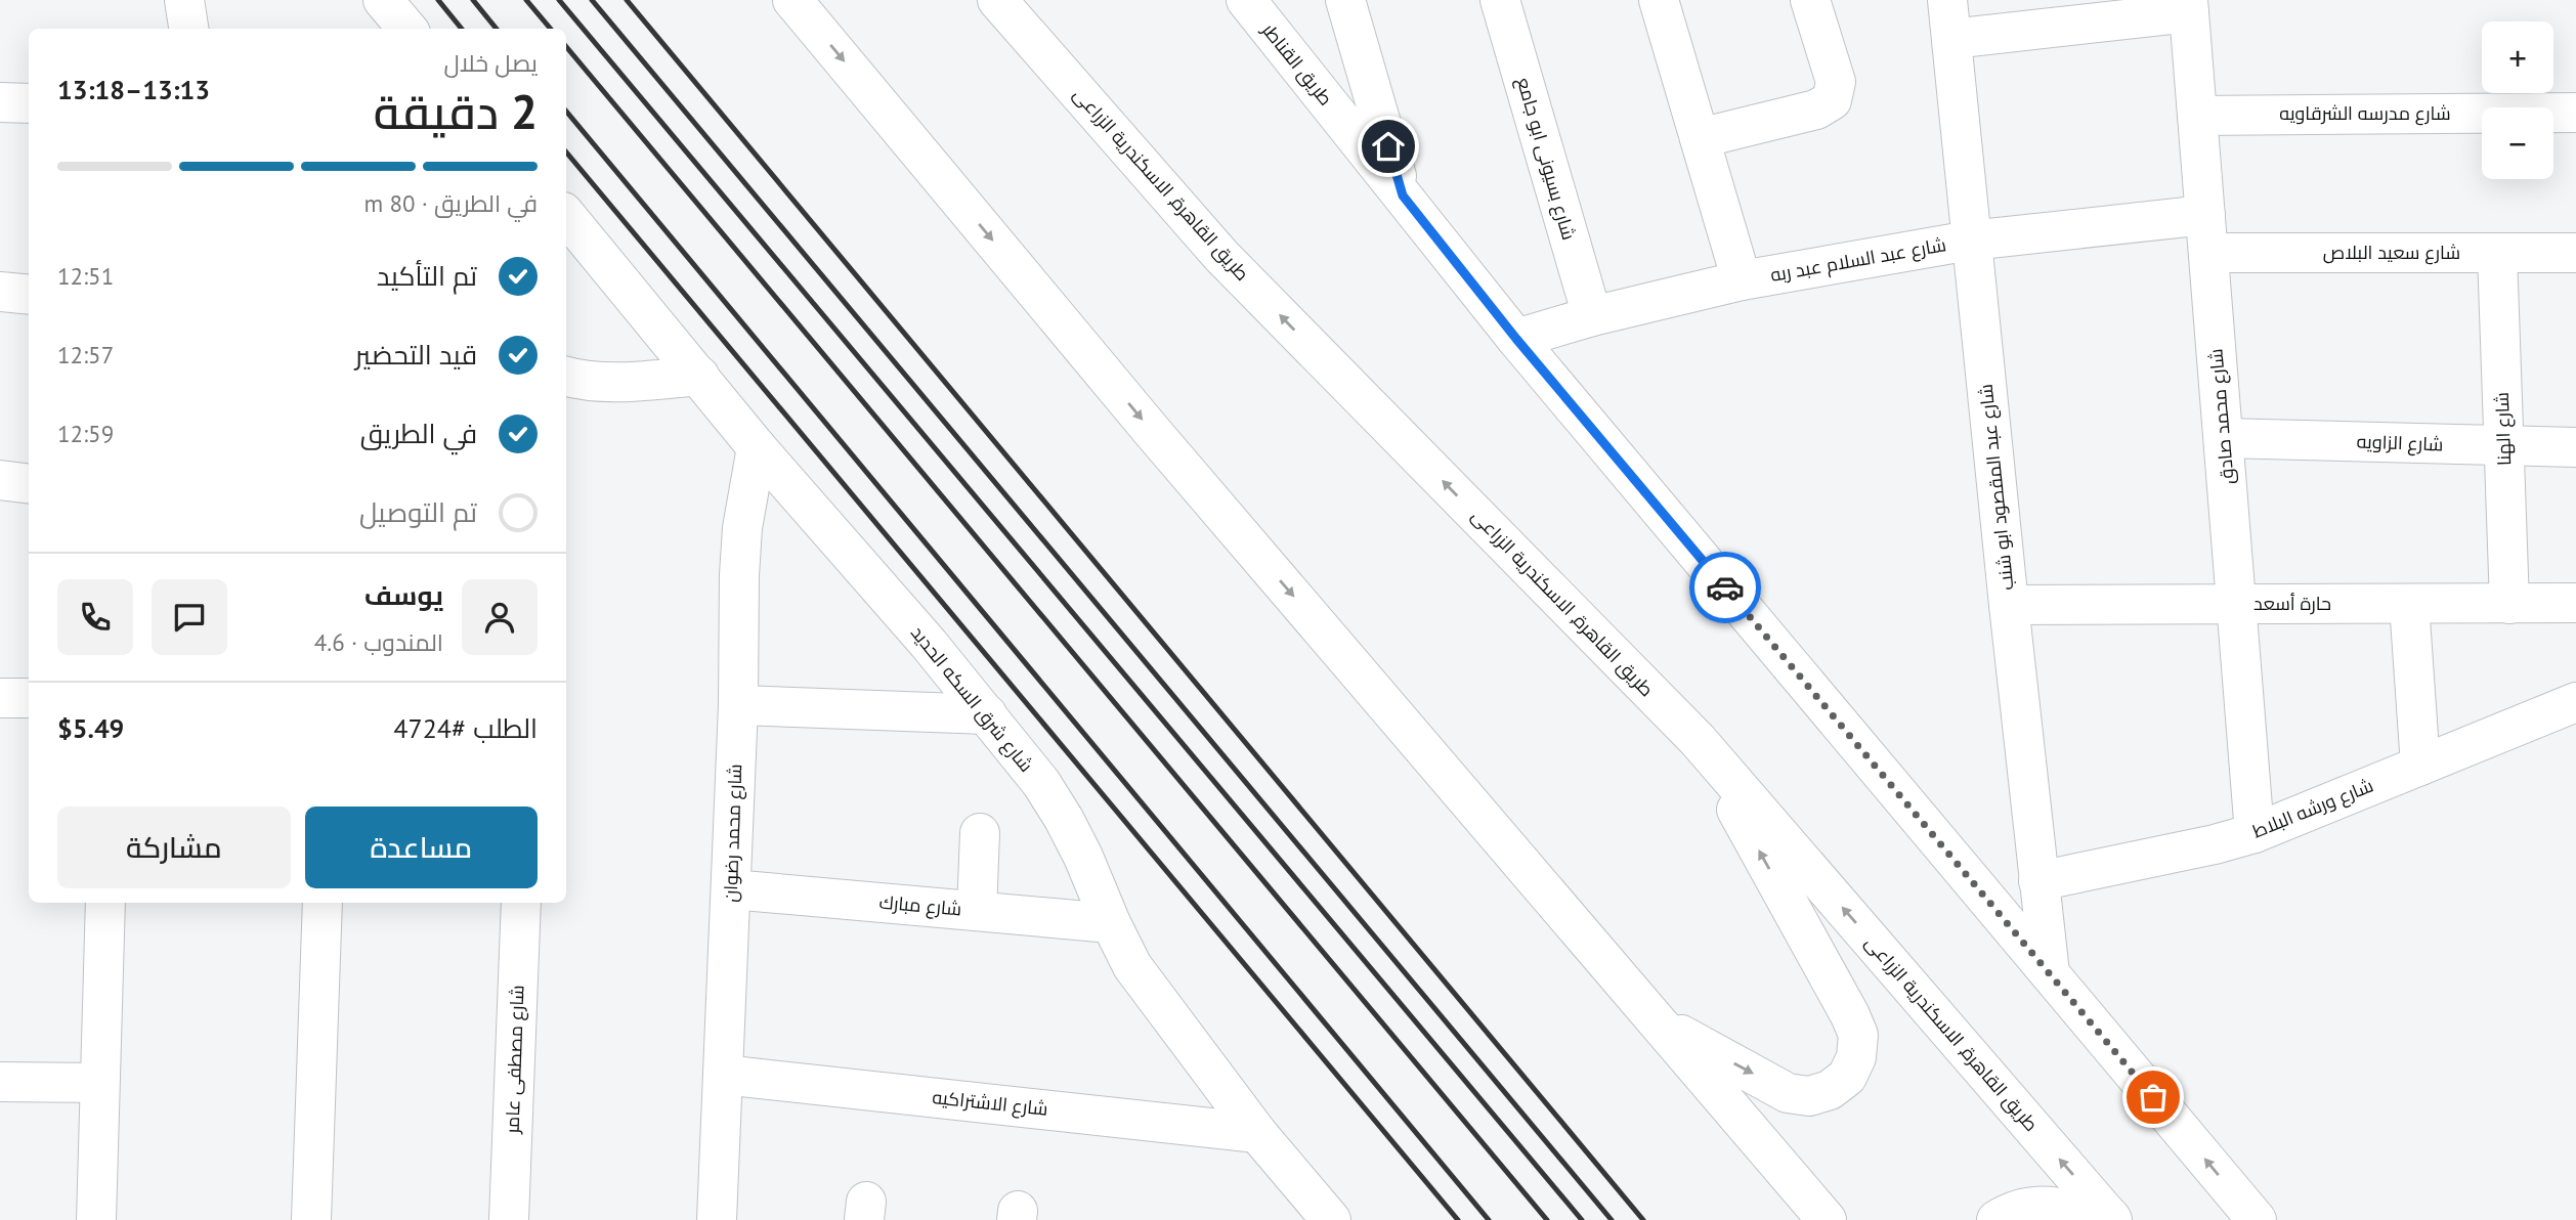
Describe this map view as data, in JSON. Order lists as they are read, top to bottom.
{
  "streets": {
    "main road": [
      "طريق القناطر",
      "شارع مدرسه الشرقاويه",
      "شارع بسيونى ابو جامع",
      "طريق القاهرة, الاسكندرية الزراعى",
      "شارع سعيد البلاص",
      "شارع عبد السلام عبد ربه",
      "شارع محمد صادق",
      "شارع الهنا",
      "شارع الزاويه",
      "شارع عبد المقصود ابو شنب",
      "حارة أسعد",
      "شارع شرق السكه الحديد",
      "شارع ورشه البلاط",
      "شارع محمد رضوان",
      "شارع مبارك",
      "شارع مصطفى عامر",
      "شارع الاشتراكيه"
    ]
  },
  "crossings": [
    ["طريق القناطر", "شارع عبد السلام عبد ربه"],
    ["طريق القناطر", "شارع عبد المقصود ابو شنب"],
    ["شارع مدرسه الشرقاويه", "شارع محمد صادق"],
    ["شارع بسيونى ابو جامع", "شارع عبد السلام عبد ربه"],
    ["شارع سعيد البلاص", "شارع عبد السلام عبد ربه"],
    ["شارع سعيد البلاص", "شارع محمد صادق"],
    ["شارع سعيد البلاص", "شارع الهنا"],
    ["شارع عبد السلام عبد ربه", "شارع محمد صادق"],
    ["شارع عبد السلام عبد ربه", "شارع عبد المقصود ابو شنب"],
    ["شارع محمد صادق", "شارع الزاويه"],
    ["شارع محمد صادق", "حارة أسعد"],
    ["شارع محمد صادق", "شارع ورشه البلاط"],
    ["شارع الهنا", "شارع الزاويه"],
    ["شارع الهنا", "حارة أسعد"],
    ["شارع عبد المقصود ابو شنب", "حارة أسعد"],
    ["شارع عبد المقصود ابو شنب", "شارع ورشه البلاط"],
    ["شارع شرق السكه الحديد", "شارع محمد رضوان"],
    ["شارع شرق السكه الحديد", "شارع مبارك"],
    ["شارع شرق السكه الحديد", "شارع الاشتراكيه"],
    ["شارع محمد رضوان", "شارع مبارك"],
    ["شارع محمد رضوان", "شارع الاشتراكيه"]
  ],
  "page": {
    "map_buttons": ["+", "−"],
    "heading": ["2 دقيقة", "يصل خلال", "13:13–13:18"],
    "panel": [
      "يوسف",
      "المندوب · 4.6",
      "الطلب #4724",
      "$5.49"
    ],
    "bar": "في الطريق · 80 m",
    "list": [
      ["تم التأكيد", "12:51"],
      ["قيد التحضير", "12:57"],
      ["في الطريق", "12:59"],
      "تم التوصيل"
    ],
    "buttons": ["مساعدة", "مشاركة"]
  }
}
